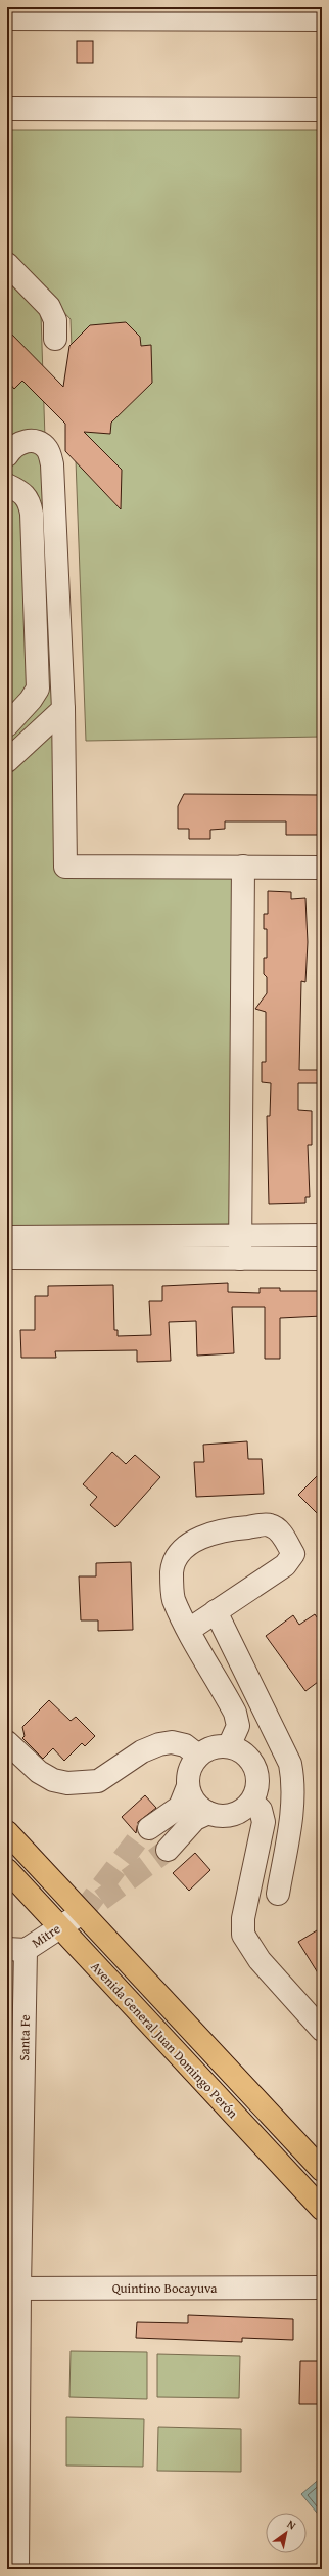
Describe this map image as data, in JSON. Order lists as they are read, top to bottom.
{
  "streets": {
    "main road": ["Avenida General Juan Domingo Perón"],
    "street": ["Mitre", "Santa Fe", "Quintino Bocayuva"]
  },
  "crossings": [
    ["Mitre", "Santa Fe"],
    ["Mitre", "Avenida General Juan Domingo Perón"],
    ["Santa Fe", "Quintino Bocayuva"]
  ],
  "north": "top right"
}
